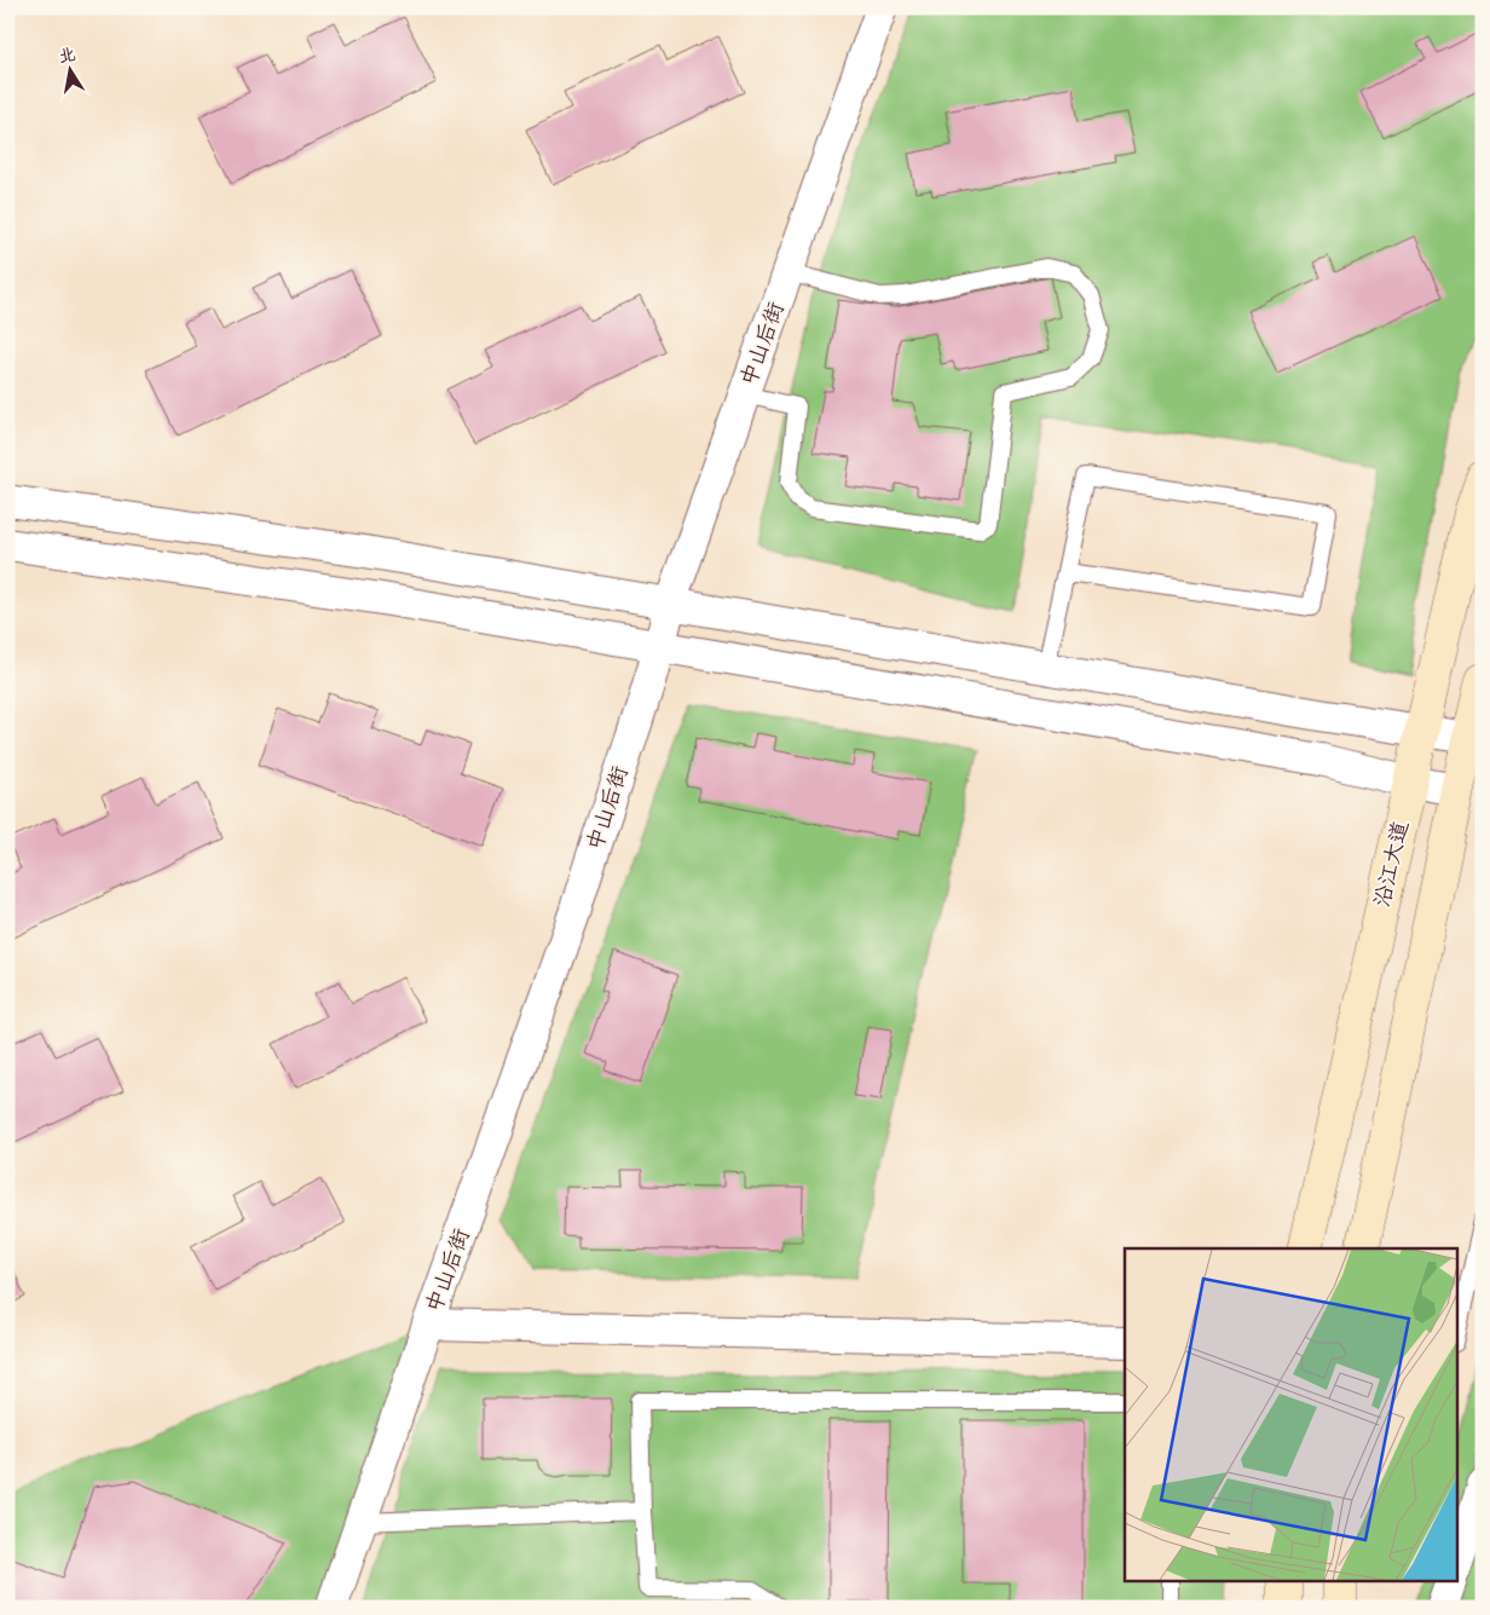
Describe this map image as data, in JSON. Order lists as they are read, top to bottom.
{
  "streets": {
    "main road": ["沿江大道"],
    "street": ["中山后街"]
  },
  "north": "top"
}
